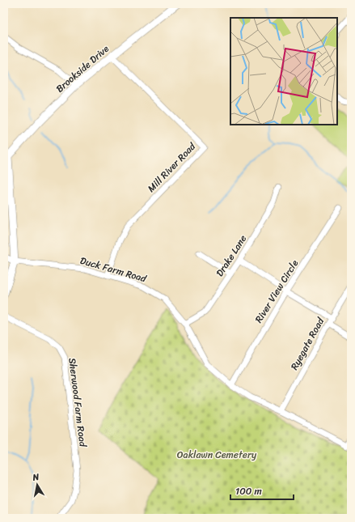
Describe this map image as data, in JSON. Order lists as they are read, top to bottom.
{
  "streets": {
    "main road": ["Brookside Drive"],
    "street": [
      "Mill River Road",
      "Drake Lane",
      "Duck Farm Road",
      "River View Circle",
      "Ryegate Road",
      "Sherwood Farm Road"
    ]
  },
  "crossings": [
    ["Brookside Drive", "Mill River Road"],
    ["Mill River Road", "Duck Farm Road"],
    ["Drake Lane", "Duck Farm Road"],
    ["Duck Farm Road", "River View Circle"],
    ["Duck Farm Road", "Ryegate Road"]
  ],
  "parks": ["Oaklawn Cemetery"],
  "scale_bar": "100 m",
  "north": "top"
}
